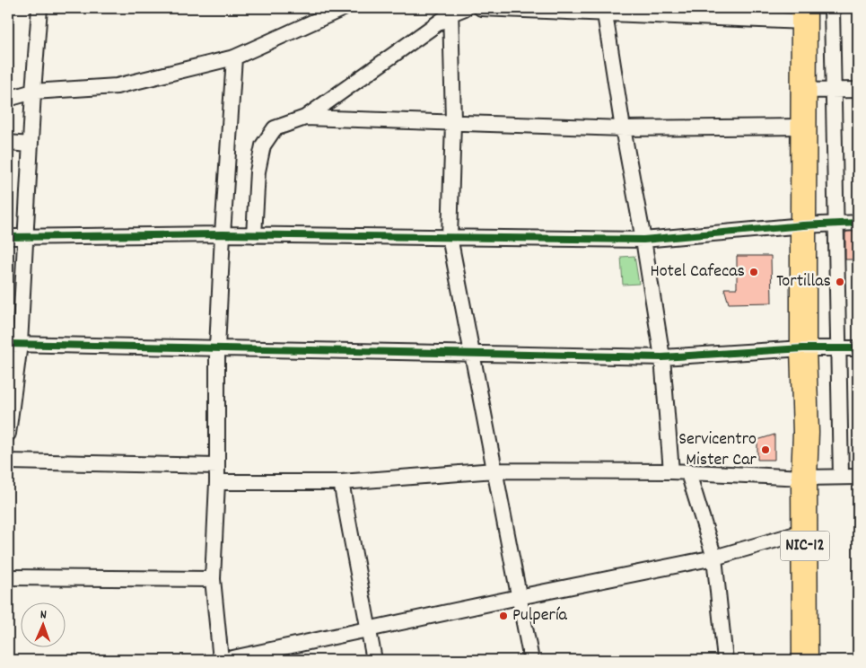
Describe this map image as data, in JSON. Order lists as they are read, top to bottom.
{
  "streets": {
    "highway": ["NIC-12"]
  },
  "places": [
    "Hotel Cafecas",
    "Tortillas",
    "Servicentro Mister Car",
    "Pulpería"
  ],
  "north": "top"
}
